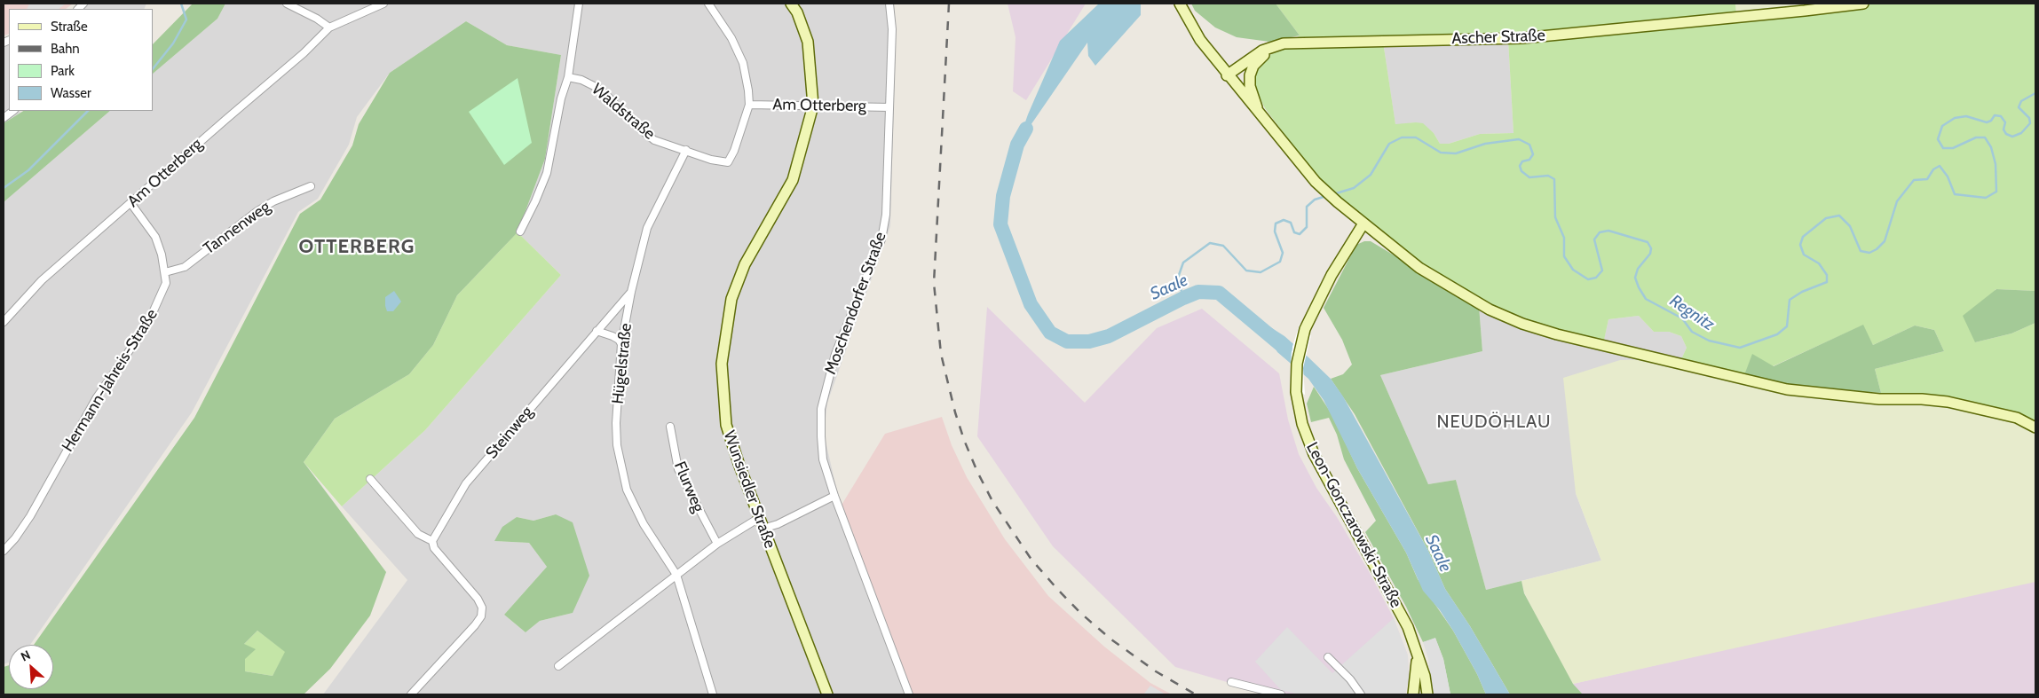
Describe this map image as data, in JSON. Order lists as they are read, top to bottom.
{
  "streets": {
    "street": [
      "Ascher Straße",
      "Am Otterberg",
      "Waldstraße",
      "Tannenweg",
      "Moschendorfer Straße",
      "Hügelstraße",
      "Hermann-Jahreis-Straße",
      "Steinweg",
      "Flurweg",
      "Wunsiedler Straße",
      "Leon-Gonczarowski-Straße"
    ]
  },
  "crossings": [
    ["Am Otterberg", "Waldstraße"],
    ["Am Otterberg", "Moschendorfer Straße"],
    ["Am Otterberg", "Hermann-Jahreis-Straße"],
    ["Am Otterberg", "Wunsiedler Straße"],
    ["Waldstraße", "Hügelstraße"],
    ["Tannenweg", "Hermann-Jahreis-Straße"],
    ["Hügelstraße", "Steinweg"]
  ],
  "districts": ["OTTERBERG", "NEUDÖHLAU"],
  "water": ["Saale", "Regnitz"],
  "legend": [
    "Straße",
    "Bahn",
    "Park",
    "Wasser"
  ],
  "north": "top left"
}
